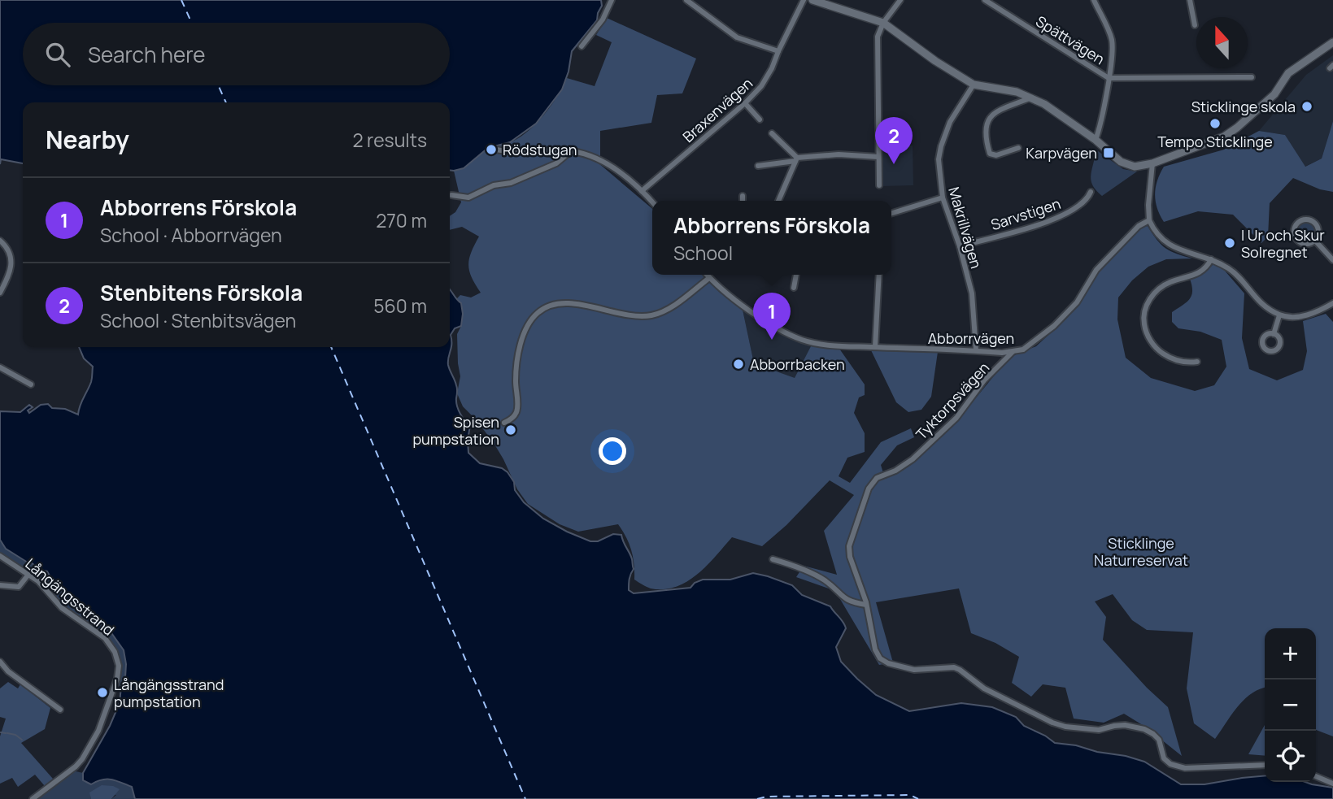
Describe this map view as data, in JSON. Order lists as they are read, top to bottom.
{
  "streets": {
    "street": [
      "Spättvägen",
      "Braxenvägen",
      "Sarvstigen",
      "Makrillvägen",
      "Abborrvägen",
      "Tyktorpsvägen",
      "Långängsstrand"
    ]
  },
  "crossings": [
    ["Sarvstigen", "Makrillvägen"],
    ["Makrillvägen", "Abborrvägen"],
    ["Abborrvägen", "Tyktorpsvägen"]
  ],
  "parks": ["Sticklinge Naturreservat"],
  "places": {
    "other": [
      "Sticklinge skola",
      "Tempo Sticklinge",
      "Rödstugan",
      "I Ur och Skur Solregnet",
      "Abborrbacken",
      "Spisen pumpstation",
      "Långängsstrand pumpstation"
    ],
    "transit": ["Karpvägen"]
  },
  "north": "top",
  "page": {
    "search": "Search here",
    "heading": ["Nearby", "2 results"],
    "pins": ["2", "1"],
    "list": [
      {
        "mark": "1",
        "name": "Abborrens Förskola",
        "note": "School · Abborrvägen",
        "value": "270 m"
      },
      {
        "mark": "2",
        "name": "Stenbitens Förskola",
        "note": "School · Stenbitsvägen",
        "value": "560 m"
      }
    ],
    "popup": ["Abborrens Förskola", "School"],
    "map_buttons": ["+", "−"]
  }
}
